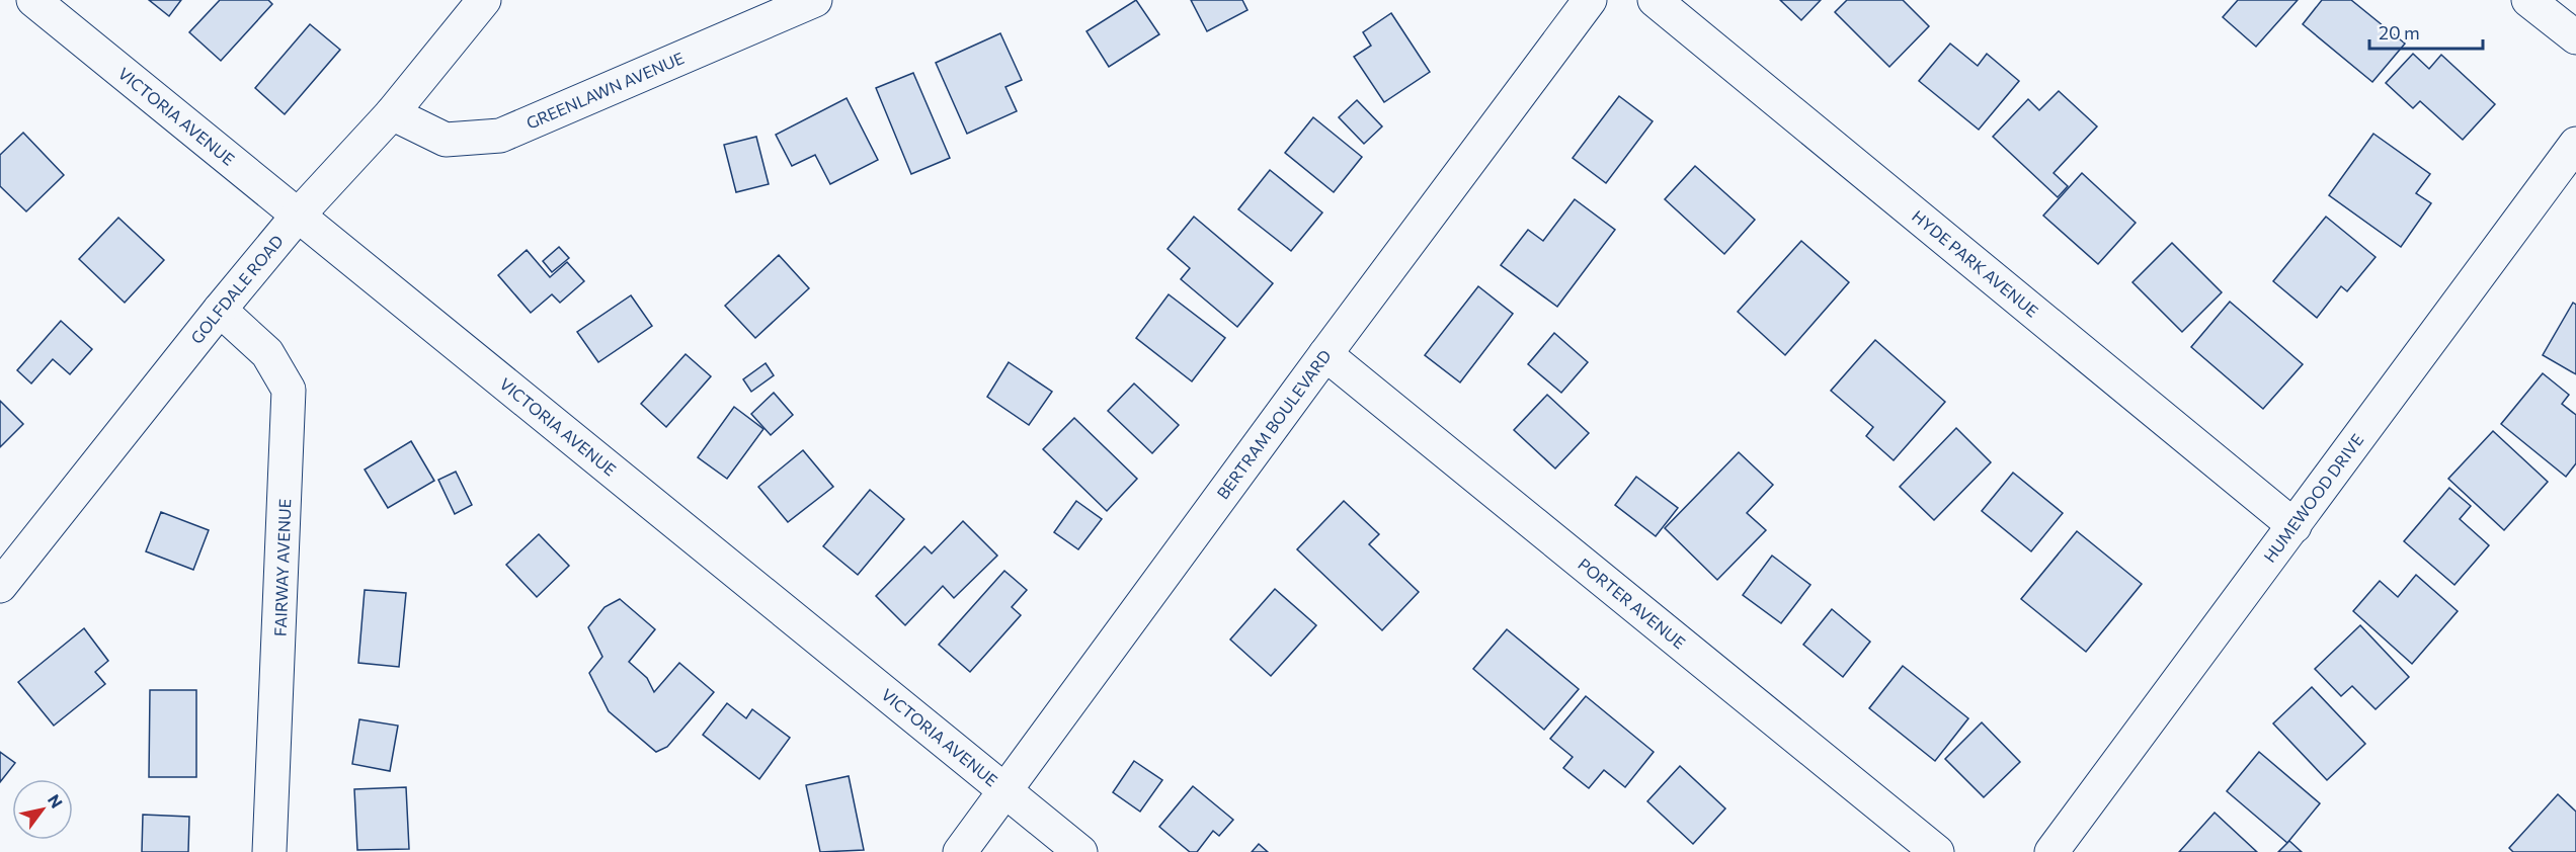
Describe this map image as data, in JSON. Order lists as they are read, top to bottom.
{
  "streets": {
    "street": [
      "GREENLAWN AVENUE",
      "VICTORIA AVENUE",
      "HYDE PARK AVENUE",
      "GOLFDALE ROAD",
      "BERTRAM BOULEVARD",
      "HUMEWOOD DRIVE",
      "FAIRWAY AVENUE",
      "PORTER AVENUE"
    ]
  },
  "crossings": [
    ["GREENLAWN AVENUE", "GOLFDALE ROAD"],
    ["VICTORIA AVENUE", "GOLFDALE ROAD"],
    ["VICTORIA AVENUE", "BERTRAM BOULEVARD"],
    ["HYDE PARK AVENUE", "HUMEWOOD DRIVE"],
    ["GOLFDALE ROAD", "FAIRWAY AVENUE"],
    ["BERTRAM BOULEVARD", "PORTER AVENUE"]
  ],
  "scale_bar": "20 m",
  "north": "top right"
}
